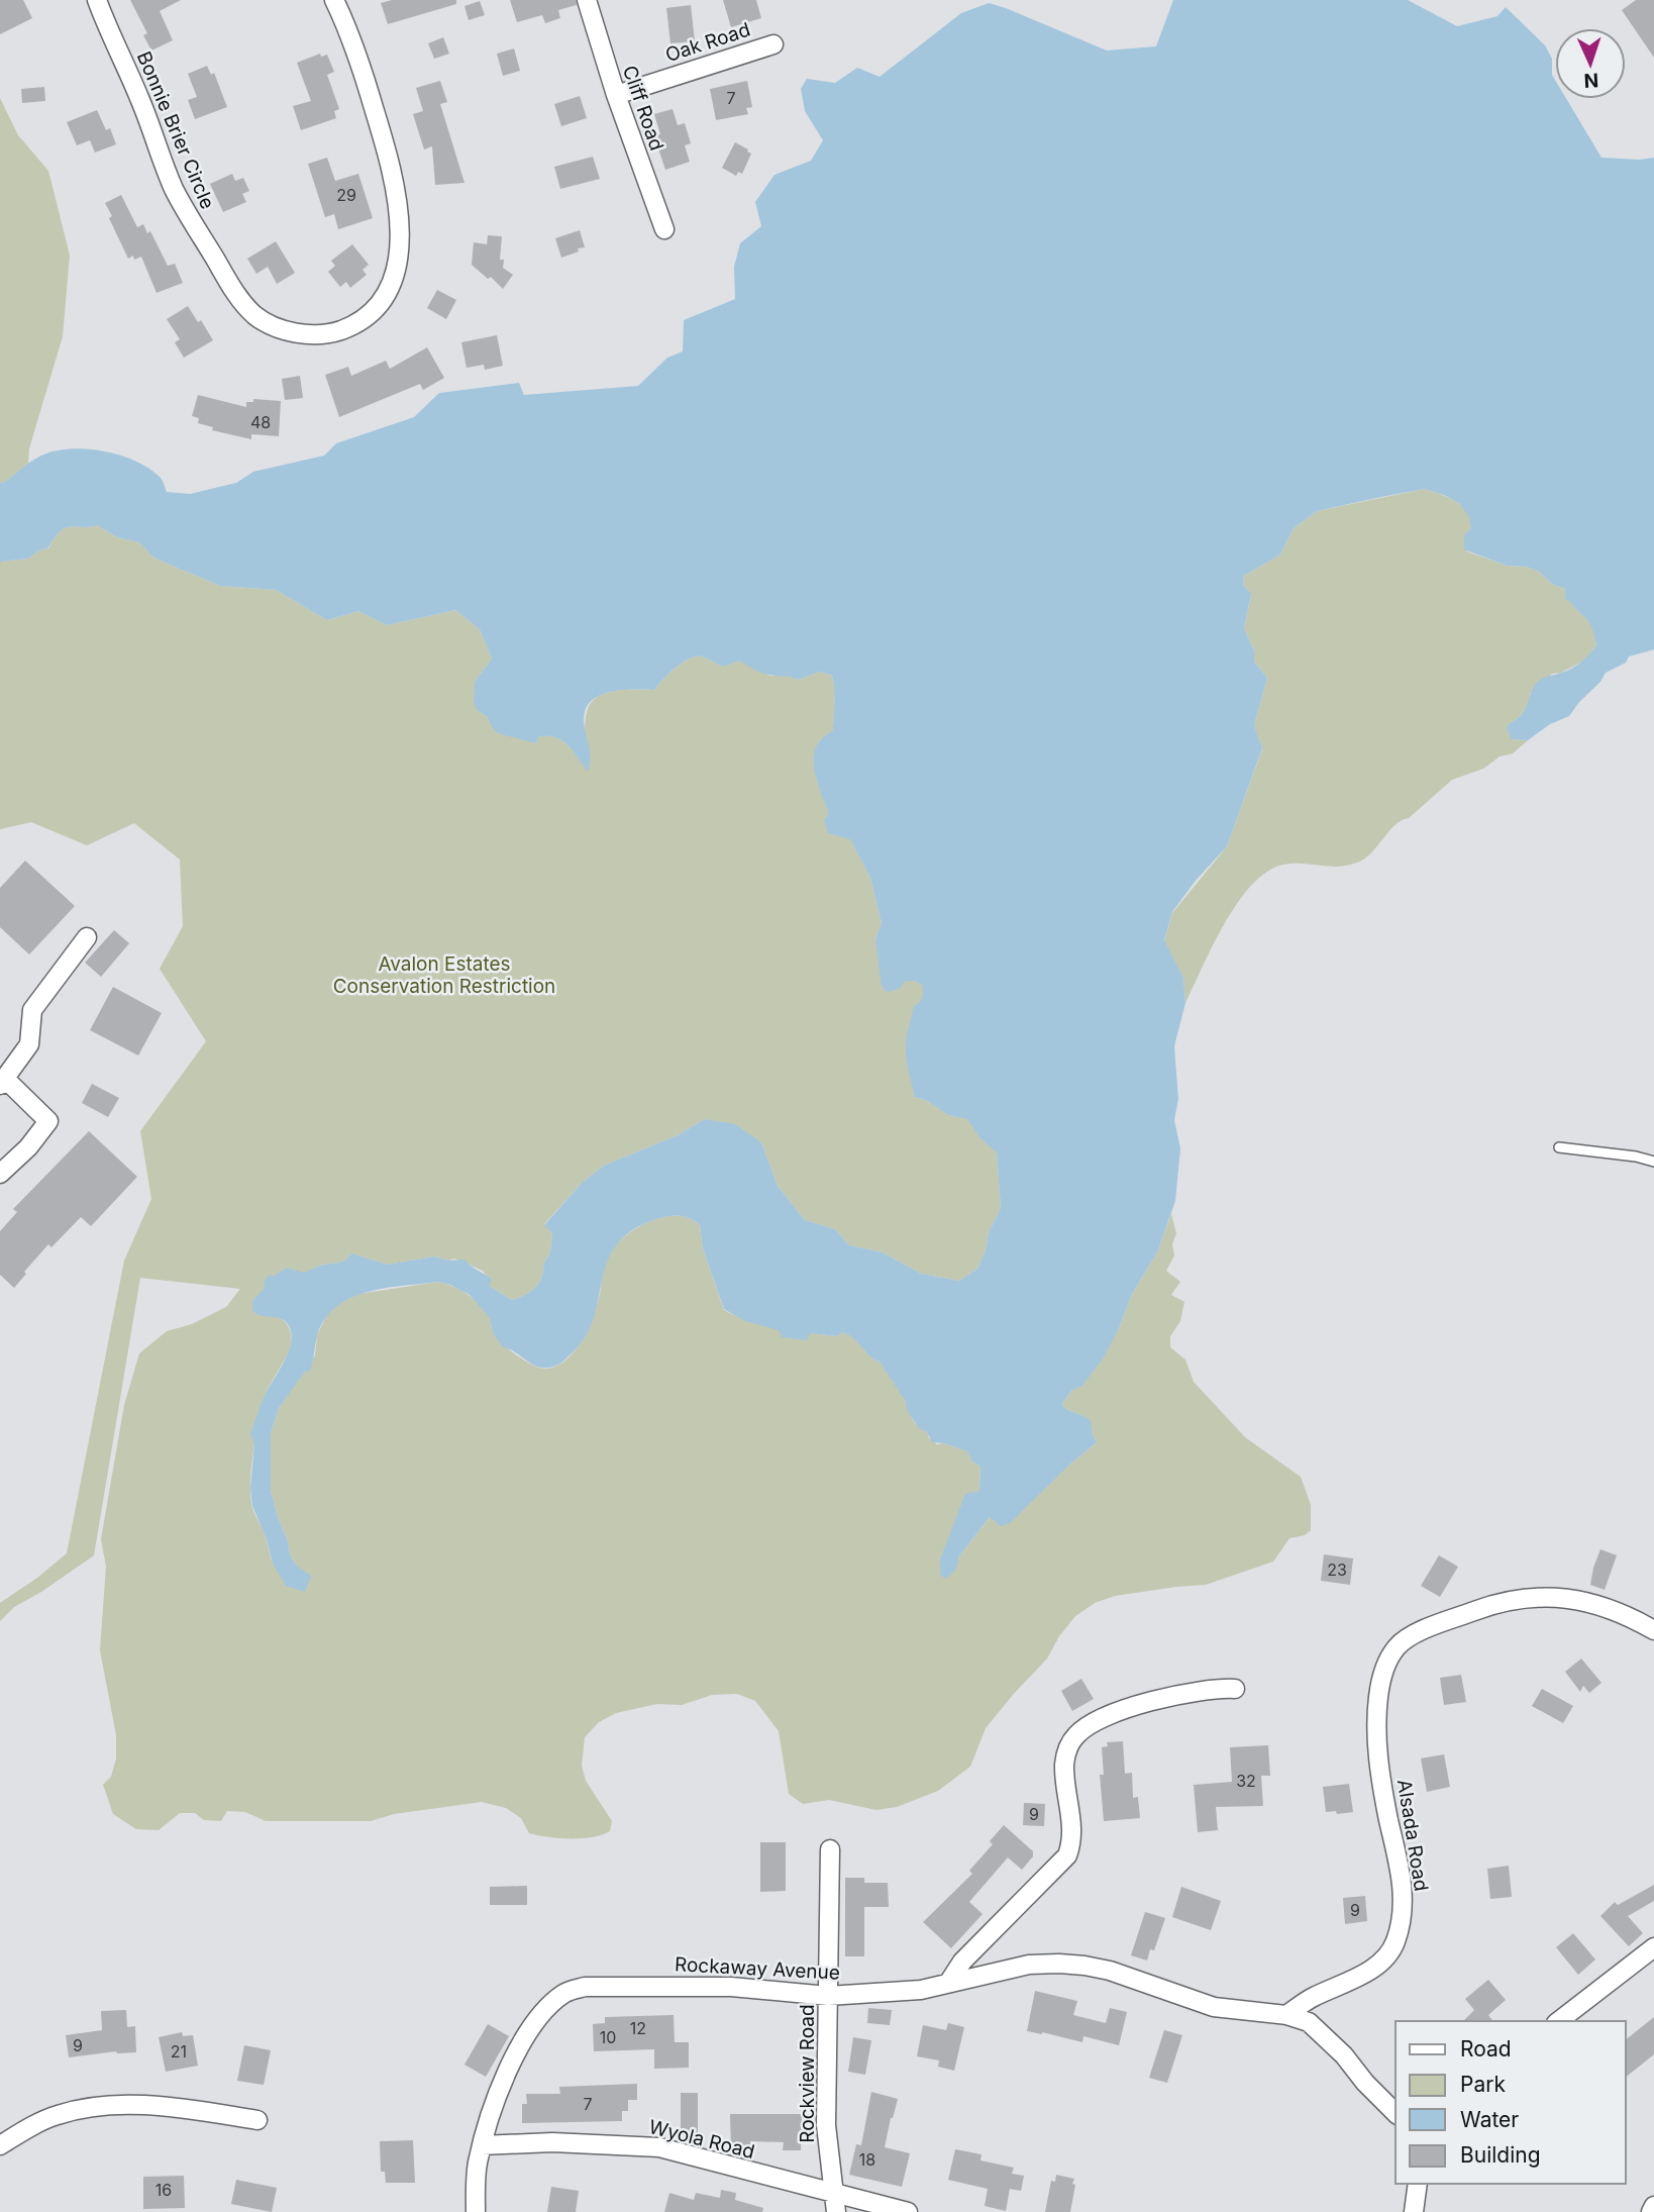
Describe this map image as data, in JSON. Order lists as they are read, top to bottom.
{
  "streets": {
    "street": [
      "Oak Road",
      "Cliff Road",
      "Bonnie Brier Circle",
      "Alsada Road",
      "Rockaway Avenue",
      "Rockview Road",
      "Wyola Road"
    ]
  },
  "crossings": [
    ["Oak Road", "Cliff Road"],
    ["Alsada Road", "Rockaway Avenue"],
    ["Rockaway Avenue", "Rockview Road"],
    ["Rockaway Avenue", "Wyola Road"],
    ["Rockview Road", "Wyola Road"]
  ],
  "parks": ["Avalon Estates Conservation Restriction"],
  "house_numbers": [
    "7",
    "29",
    "48",
    "23",
    "32",
    "9",
    "9",
    "12",
    "10",
    "9",
    "21",
    "7",
    "18",
    "16"
  ],
  "legend": [
    "Road",
    "Park",
    "Water",
    "Building"
  ],
  "north": "bottom"
}
